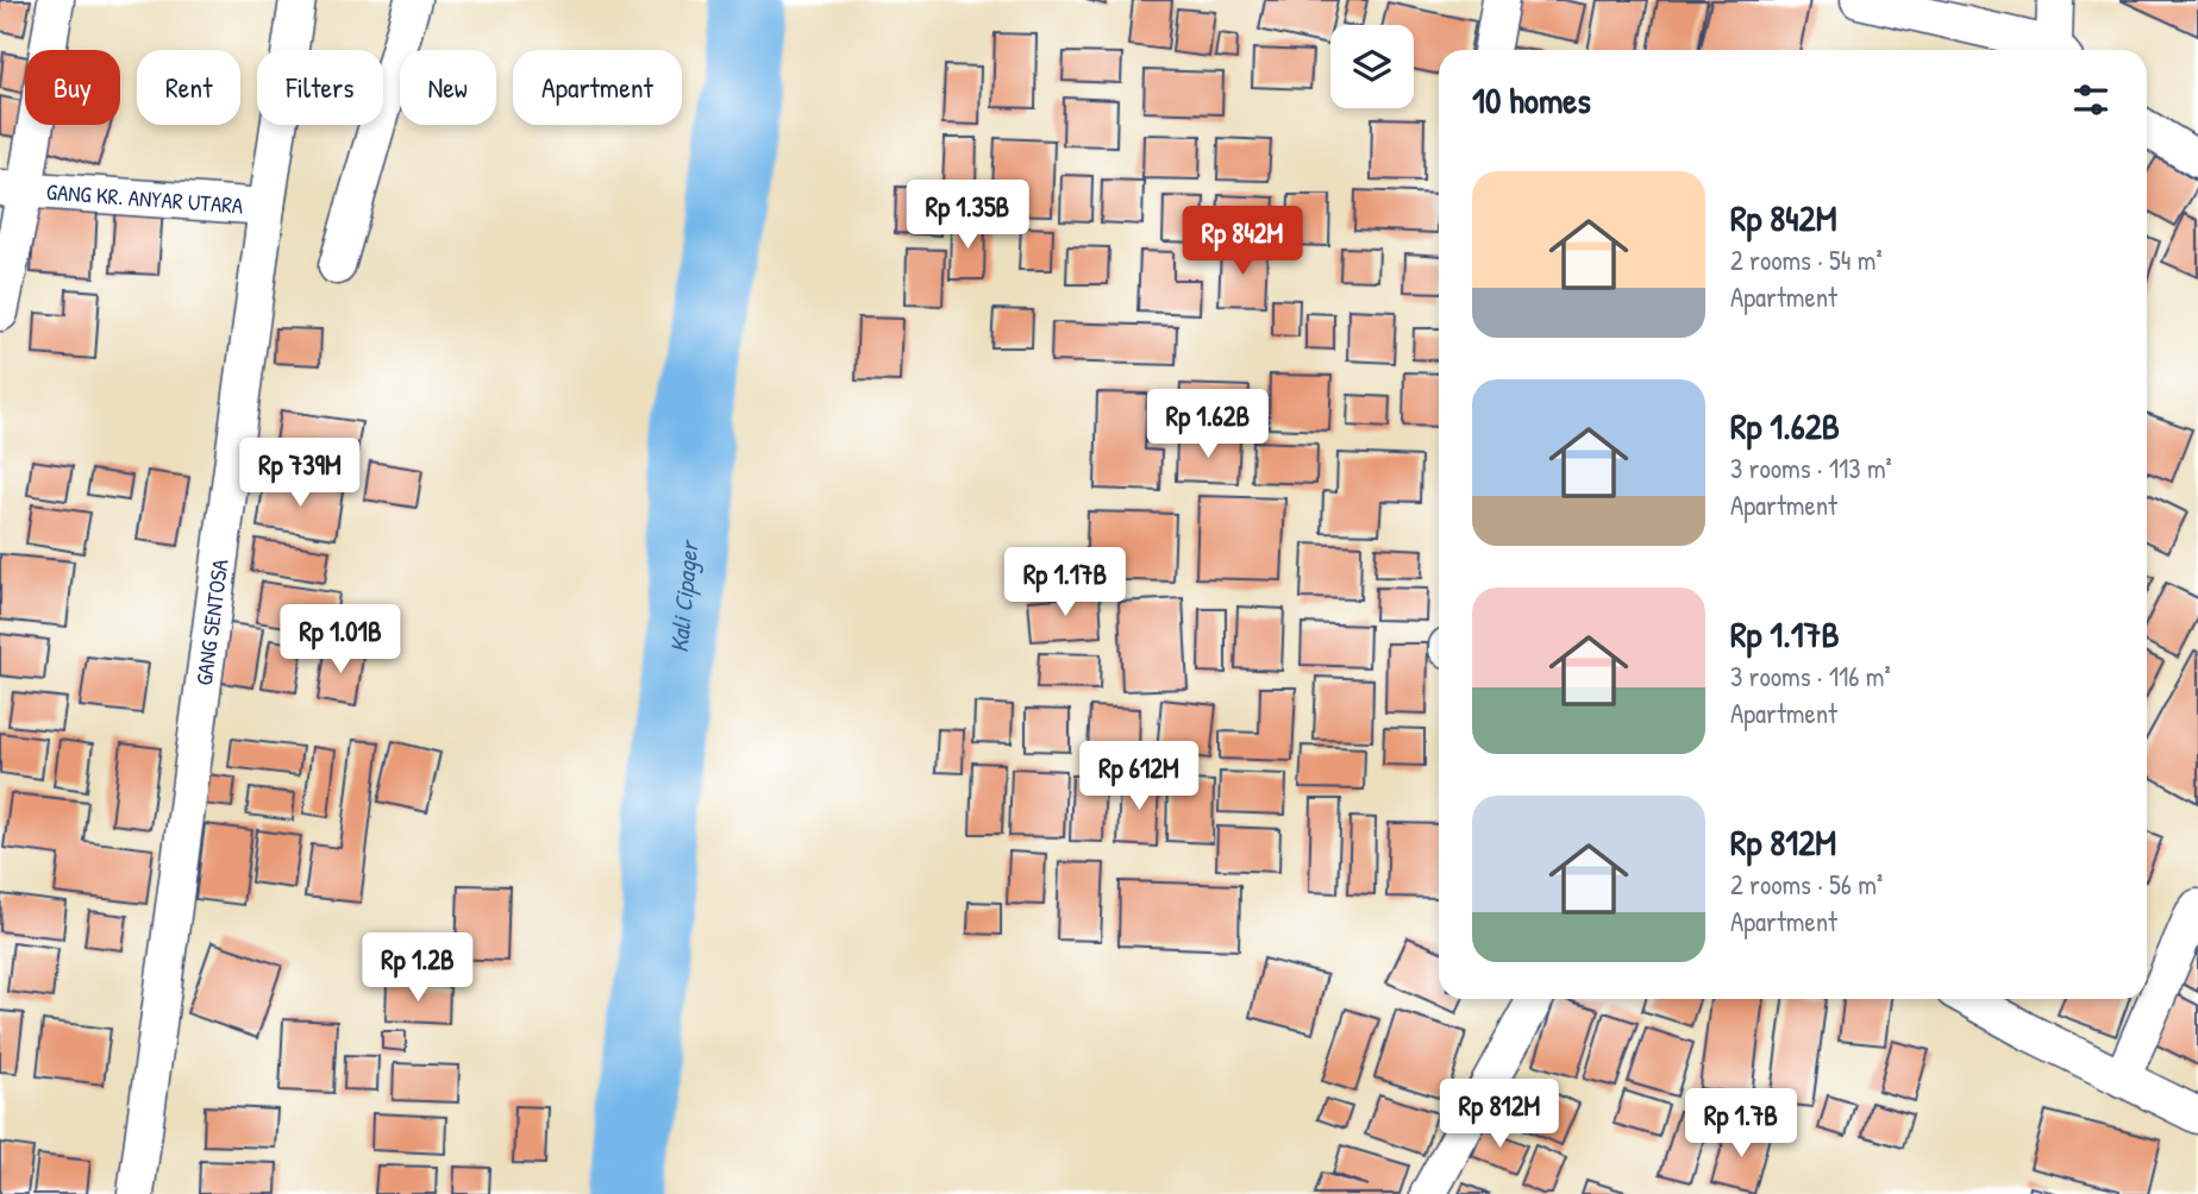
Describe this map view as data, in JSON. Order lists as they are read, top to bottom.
{
  "streets": {
    "street": ["GANG KR. ANYAR UTARA", "GANG SENTOSA"]
  },
  "crossings": [
    ["GANG KR. ANYAR UTARA", "GANG SENTOSA"]
  ],
  "water": ["Kali Cipager"],
  "page": {
    "chip": [
      "Buy",
      "Rent",
      "Filters",
      "New",
      "Apartment"
    ],
    "heading": "10 homes",
    "list": [
      {
        "name": "Rp 842M",
        "note": "2 rooms · 54 m² · Apartment"
      },
      {
        "name": "Rp 1.62B",
        "note": "3 rooms · 113 m² · Apartment"
      },
      {
        "name": "Rp 1.17B",
        "note": "3 rooms · 116 m² · Apartment"
      },
      {
        "name": "Rp 812M",
        "note": "2 rooms · 56 m² · Apartment"
      }
    ],
    "price": [
      "Rp 1.35B",
      "Rp 842M",
      "Rp 1.62B",
      "Rp 739M",
      "Rp 1.17B",
      "Rp 1.01B",
      "Rp 612M",
      "Rp 1.2B",
      "Rp 812M",
      "Rp 1.7B"
    ]
  }
}
